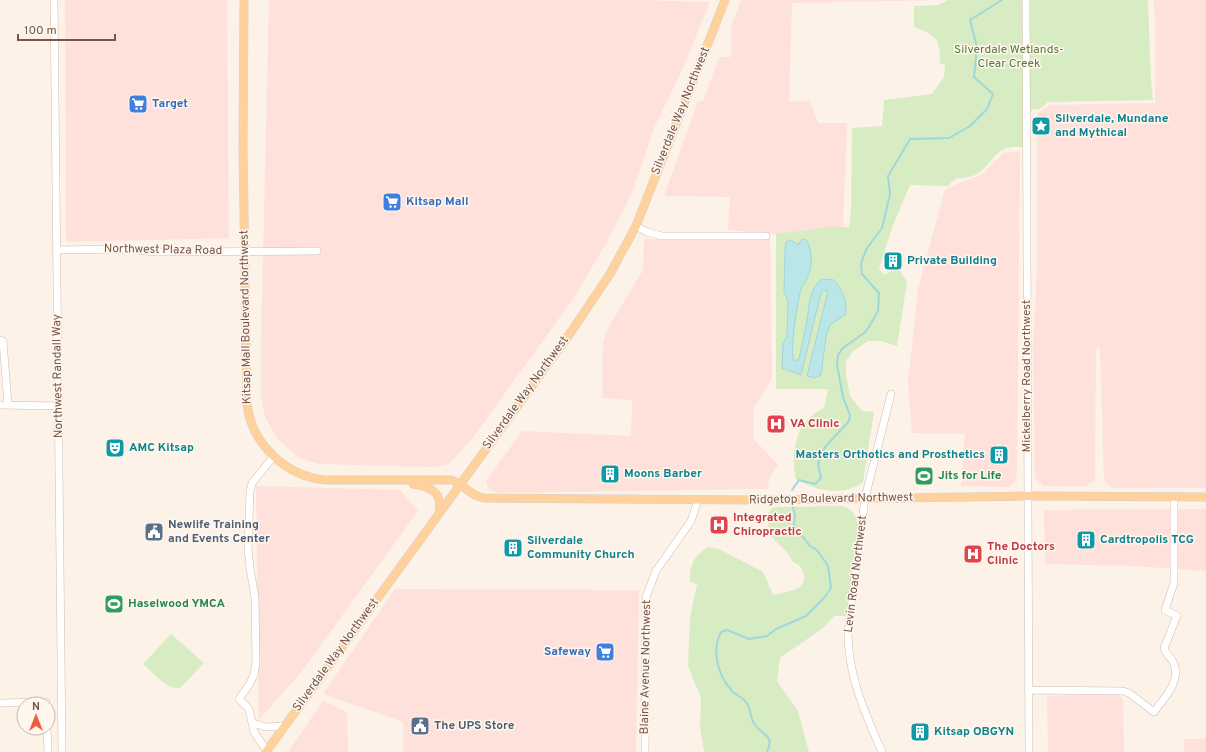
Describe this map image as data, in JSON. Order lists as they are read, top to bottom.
{
  "streets": {
    "main road": ["Silverdale Way Northwest", "Kitsap Mall Boulevard Northwest", "Ridgetop Boulevard Northwest"],
    "street": [
      "Northwest Plaza Road",
      "Northwest Randall Way",
      "Mickelberry Road Northwest",
      "Levin Road Northwest",
      "Blaine Avenue Northwest"
    ]
  },
  "crossings": [
    ["Silverdale Way Northwest", "Kitsap Mall Boulevard Northwest"],
    ["Silverdale Way Northwest", "Ridgetop Boulevard Northwest"],
    ["Northwest Plaza Road", "Kitsap Mall Boulevard Northwest"],
    ["Northwest Plaza Road", "Northwest Randall Way"],
    ["Kitsap Mall Boulevard Northwest", "Ridgetop Boulevard Northwest"],
    ["Mickelberry Road Northwest", "Ridgetop Boulevard Northwest"],
    ["Ridgetop Boulevard Northwest", "Levin Road Northwest"],
    ["Ridgetop Boulevard Northwest", "Blaine Avenue Northwest"]
  ],
  "parks": ["Silverdale Wetlands- Clear Creek"],
  "places": {
    "supermarket": ["Target", "Kitsap Mall", "Safeway"],
    "place": ["Silverdale, Mundane and Mythical"],
    "building": [
      "Private Building",
      "Masters Orthotics and Prosthetics",
      "Moons Barber",
      "Cardtropolis TCG",
      "Silverdale Community Church",
      "Kitsap OBGYN"
    ],
    "hospital": ["VA Clinic", "Integrated Chiropractic", "The Doctors Clinic"],
    "theatre": ["AMC Kitsap"],
    "sports": ["Jits for Life", "Haselwood YMCA"],
    "public building": ["Newlife Training and Events Center", "The UPS Store"]
  },
  "scale_bar": "100 m",
  "north": "top"
}
